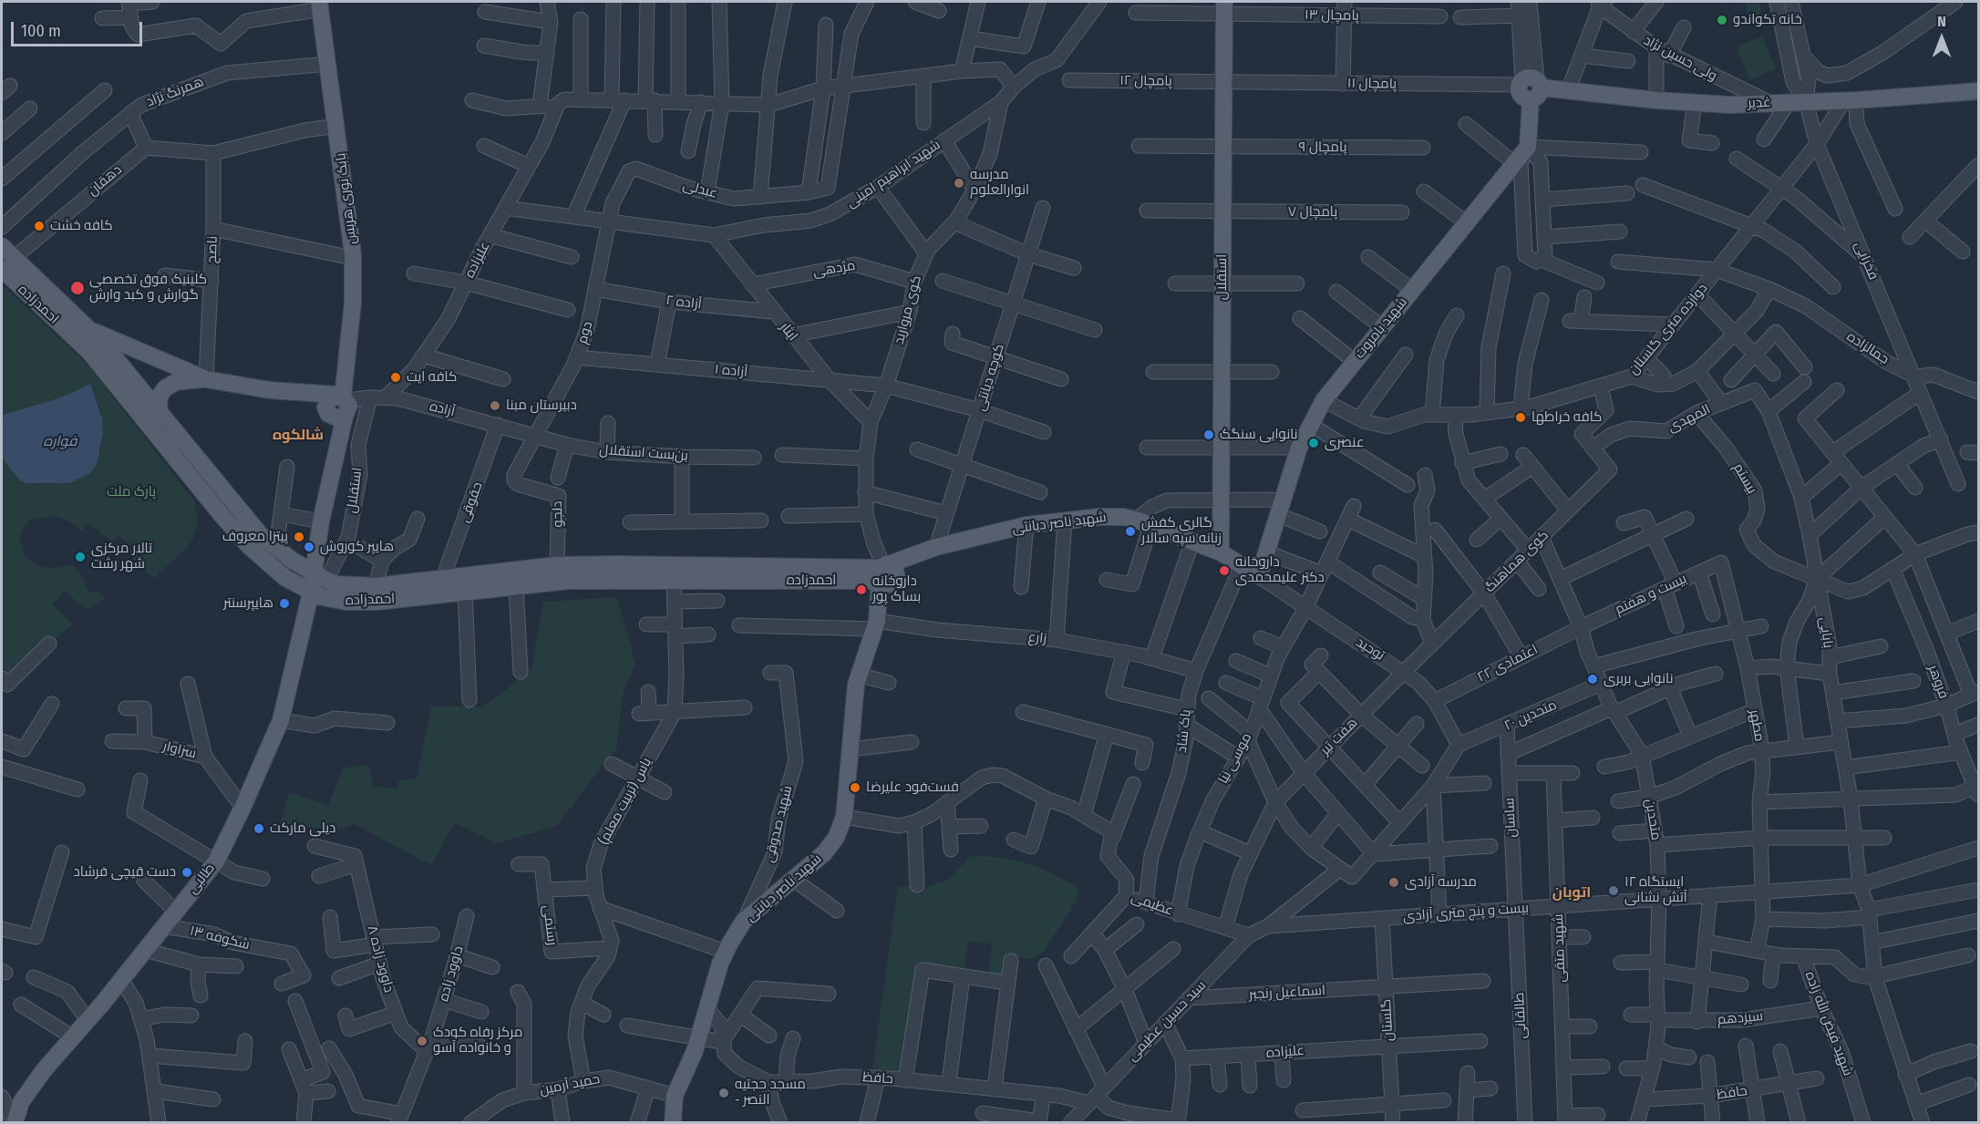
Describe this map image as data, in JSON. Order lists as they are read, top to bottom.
{
  "streets": {
    "main road": [
      "غدیر",
      "بابک نوری هریس",
      "استقلال",
      "احمدزاده",
      "شهید بامروت",
      "شهید ناصر دیانتی",
      "طالبی"
    ],
    "street": [
      "پامچال ۱۳",
      "ولی حسین نژاد",
      "پامچال ۱۲",
      "پامچال ۱۱",
      "همرنگ نژاد",
      "پامچال ۹",
      "شهید ابراهیم امینی",
      "دهقان",
      "عبدلی",
      "پامچال ۷",
      "ناصح",
      "علیزاده",
      "فخرایی",
      "مژدهی",
      "آزاده ۲",
      "کوی مروارید",
      "دوازده متری گلستان",
      "ایثار",
      "دوم",
      "جمالزاده",
      "آزاده ۱",
      "کوچه دیانتی",
      "آزاده",
      "المهدی",
      "بن‌بست استقلال",
      "بیستم",
      "حقوقی",
      "دلجو",
      "کوی هماهنگ",
      "بیست و هفتم",
      "بابایی",
      "زارع",
      "توحید",
      "اعتمادی ۲۲",
      "فروهر",
      "متحدین ۲۰",
      "مطهر",
      "پاک شاد",
      "هفتِ تیر",
      "سزاوار",
      "موسی نیا",
      "یاس (تربیت معلم)",
      "ساسان",
      "متحدین",
      "شهید صدوقی",
      "عظیمی",
      "بیست و پنج متری آزادی",
      "رستمی",
      "شکوفه ۱۳",
      "شهید متقی",
      "داوود زاده ۸",
      "داوود زاده",
      "اسماعیل رنجبر",
      "طالقانی",
      "سیزدهم",
      "گلستان",
      "سید حسین عظیمی",
      "شهید فیض الله زاده",
      "حافظ",
      "حمید آرمین"
    ]
  },
  "crossings": [
    ["پامچال ۱۳", "استقلال"],
    ["ولی حسین نژاد", "غدیر"],
    ["پامچال ۱۲", "پامچال ۱۱"],
    ["پامچال ۱۲", "استقلال"],
    ["پامچال ۱۱", "غدیر"],
    ["پامچال ۱۱", "استقلال"],
    ["همرنگ نژاد", "بابک نوری هریس"],
    ["غدیر", "دوازده متری گلستان"],
    ["پامچال ۹", "استقلال"],
    ["شهید ابراهیم امینی", "عبدلی"],
    ["شهید ابراهیم امینی", "علیزاده"],
    ["شهید ابراهیم امینی", "کوی مروارید"],
    ["شهید ابراهیم امینی", "ایثار"],
    ["شهید ابراهیم امینی", "دوم"],
    ["دهقان", "احمدزاده"],
    ["عبدلی", "دوم"],
    ["بابک نوری هریس", "احمدزاده"],
    ["بابک نوری هریس", "آزاده"],
    ["پامچال ۷", "استقلال"],
    ["ناصح", "احمدزاده"],
    ["علیزاده", "آزاده"],
    ["علیزاده", "گلستان"],
    ["فخرایی", "دوازده متری گلستان"],
    ["فخرایی", "جمالزاده"],
    ["مژدهی", "کوی مروارید"],
    ["مژدهی", "ایثار"],
    ["استقلال", "احمدزاده"],
    ["استقلال", "آزاده"],
    ["استقلال", "شهید ناصر دیانتی"],
    ["استقلال", "طالبی"],
    ["آزاده ۲", "ایثار"],
    ["آزاده ۲", "دوم"],
    ["احمدزاده", "کوی مروارید"],
    ["احمدزاده", "آزاده"],
    ["احمدزاده", "حقوقی"],
    ["احمدزاده", "دلجو"],
    ["احمدزاده", "شهید ناصر دیانتی"],
    ["احمدزاده", "یاس (تربیت معلم)"],
    ["احمدزاده", "طالبی"],
    ["کوی مروارید", "ایثار"],
    ["کوی مروارید", "آزاده ۱"],
    ["کوی مروارید", "شهید ناصر دیانتی"],
    ["شهید بامروت", "دوازده متری گلستان"],
    ["شهید بامروت", "شهید ناصر دیانتی"],
    ["شهید بامروت", "توحید"],
    ["دوازده متری گلستان", "جمالزاده"],
    ["ایثار", "آزاده ۱"],
    ["دوم", "آزاده ۱"],
    ["دوم", "آزاده"],
    ["دوم", "بن‌بست استقلال"],
    ["دوم", "دلجو"],
    ["آزاده ۱", "کوچه دیانتی"],
    ["کوچه دیانتی", "شهید ناصر دیانتی"],
    ["آزاده", "بن‌بست استقلال"],
    ["آزاده", "حقوقی"],
    ["آزاده", "دلجو"],
    ["المهدی", "بیستم"],
    ["المهدی", "کوی هماهنگ"],
    ["المهدی", "بابایی"],
    ["بن‌بست استقلال", "دلجو"],
    ["بیستم", "بابایی"],
    ["شهید ناصر دیانتی", "زارع"],
    ["شهید ناصر دیانتی", "توحید"],
    ["شهید ناصر دیانتی", "پاک شاد"],
    ["شهید ناصر دیانتی", "شهید صدوقی"],
    ["شهید ناصر دیانتی", "حافظ"],
    ["شهید ناصر دیانتی", "حمید آرمین"],
    ["کوی هماهنگ", "توحید"],
    ["کوی هماهنگ", "هفتِ تیر"],
    ["کوی هماهنگ", "متحدین"],
    ["بیست و هفتم", "اعتمادی ۲۲"],
    ["بیست و هفتم", "مطهر"],
    ["بیست و هفتم", "متحدین"],
    ["بابایی", "بیست و پنج متری آزادی"],
    ["زارع", "پاک شاد"],
    ["توحید", "اعتمادی ۲۲"],
    ["توحید", "متحدین ۲۰"],
    ["توحید", "هفتِ تیر"],
    ["توحید", "موسی نیا"],
    ["اعتمادی ۲۲", "متحدین"],
    ["متحدین ۲۰", "ساسان"],
    ["متحدین ۲۰", "متحدین"],
    ["مطهر", "بیست و پنج متری آزادی"],
    ["پاک شاد", "عظیمی"],
    ["هفتِ تیر", "عظیمی"],
    ["سزاوار", "طالبی"],
    ["موسی نیا", "عظیمی"],
    ["یاس (تربیت معلم)", "رستمی"],
    ["ساسان", "بیست و پنج متری آزادی"],
    ["ساسان", "طالقانی"],
    ["متحدین", "بیست و پنج متری آزادی"],
    ["متحدین", "سیزدهم"],
    ["متحدین", "حافظ"],
    ["طالبی", "شکوفه ۱۳"],
    ["عظیمی", "سید حسین عظیمی"],
    ["بیست و پنج متری آزادی", "شهید متقی"],
    ["بیست و پنج متری آزادی", "طالقانی"],
    ["بیست و پنج متری آزادی", "گلستان"],
    ["بیست و پنج متری آزادی", "سید حسین عظیمی"],
    ["داوود زاده ۸", "داوود زاده"],
    ["اسماعیل رنجبر", "گلستان"],
    ["اسماعیل رنجبر", "سید حسین عظیمی"],
    ["سیزدهم", "شهید فیض الله زاده"],
    ["سید حسین عظیمی", "حافظ"]
  ],
  "districts": ["شالکوه", "اتوبان"],
  "water": ["فواره"],
  "parks": ["پارک ملت"],
  "places": [
    "خانه تکواندو",
    "مدرسه انوارالعلوم",
    "کافه خشت",
    "کلینیک فوق تخصصی گوارش و کبد وارش",
    "کافه ایت",
    "دبیرستان مبنا",
    "کافه خراطها",
    "نانوایی سنگک",
    "عنصری",
    "گالری کفش زنانه سپه سالار",
    "پیتزا معروف",
    "هايپر كوروش",
    "تالار مرکزی شهر رشت",
    "داروخانه دکتر علیمحمدی",
    "داروخانه بساک پور",
    "هایپرسنتر",
    "نانوایی بربری",
    "فست‌فود علیرضا",
    "دیلی مارکت",
    "دست قیچی فرشاد",
    "مدرسه آزادی",
    "ایستگاه ۱۲ آتش نشانی",
    "مرکز رفاه کودک و خانواده آسو",
    "مسجد حجتیه - النصر"
  ],
  "scale_bar": "100 m",
  "north": "top"
}
